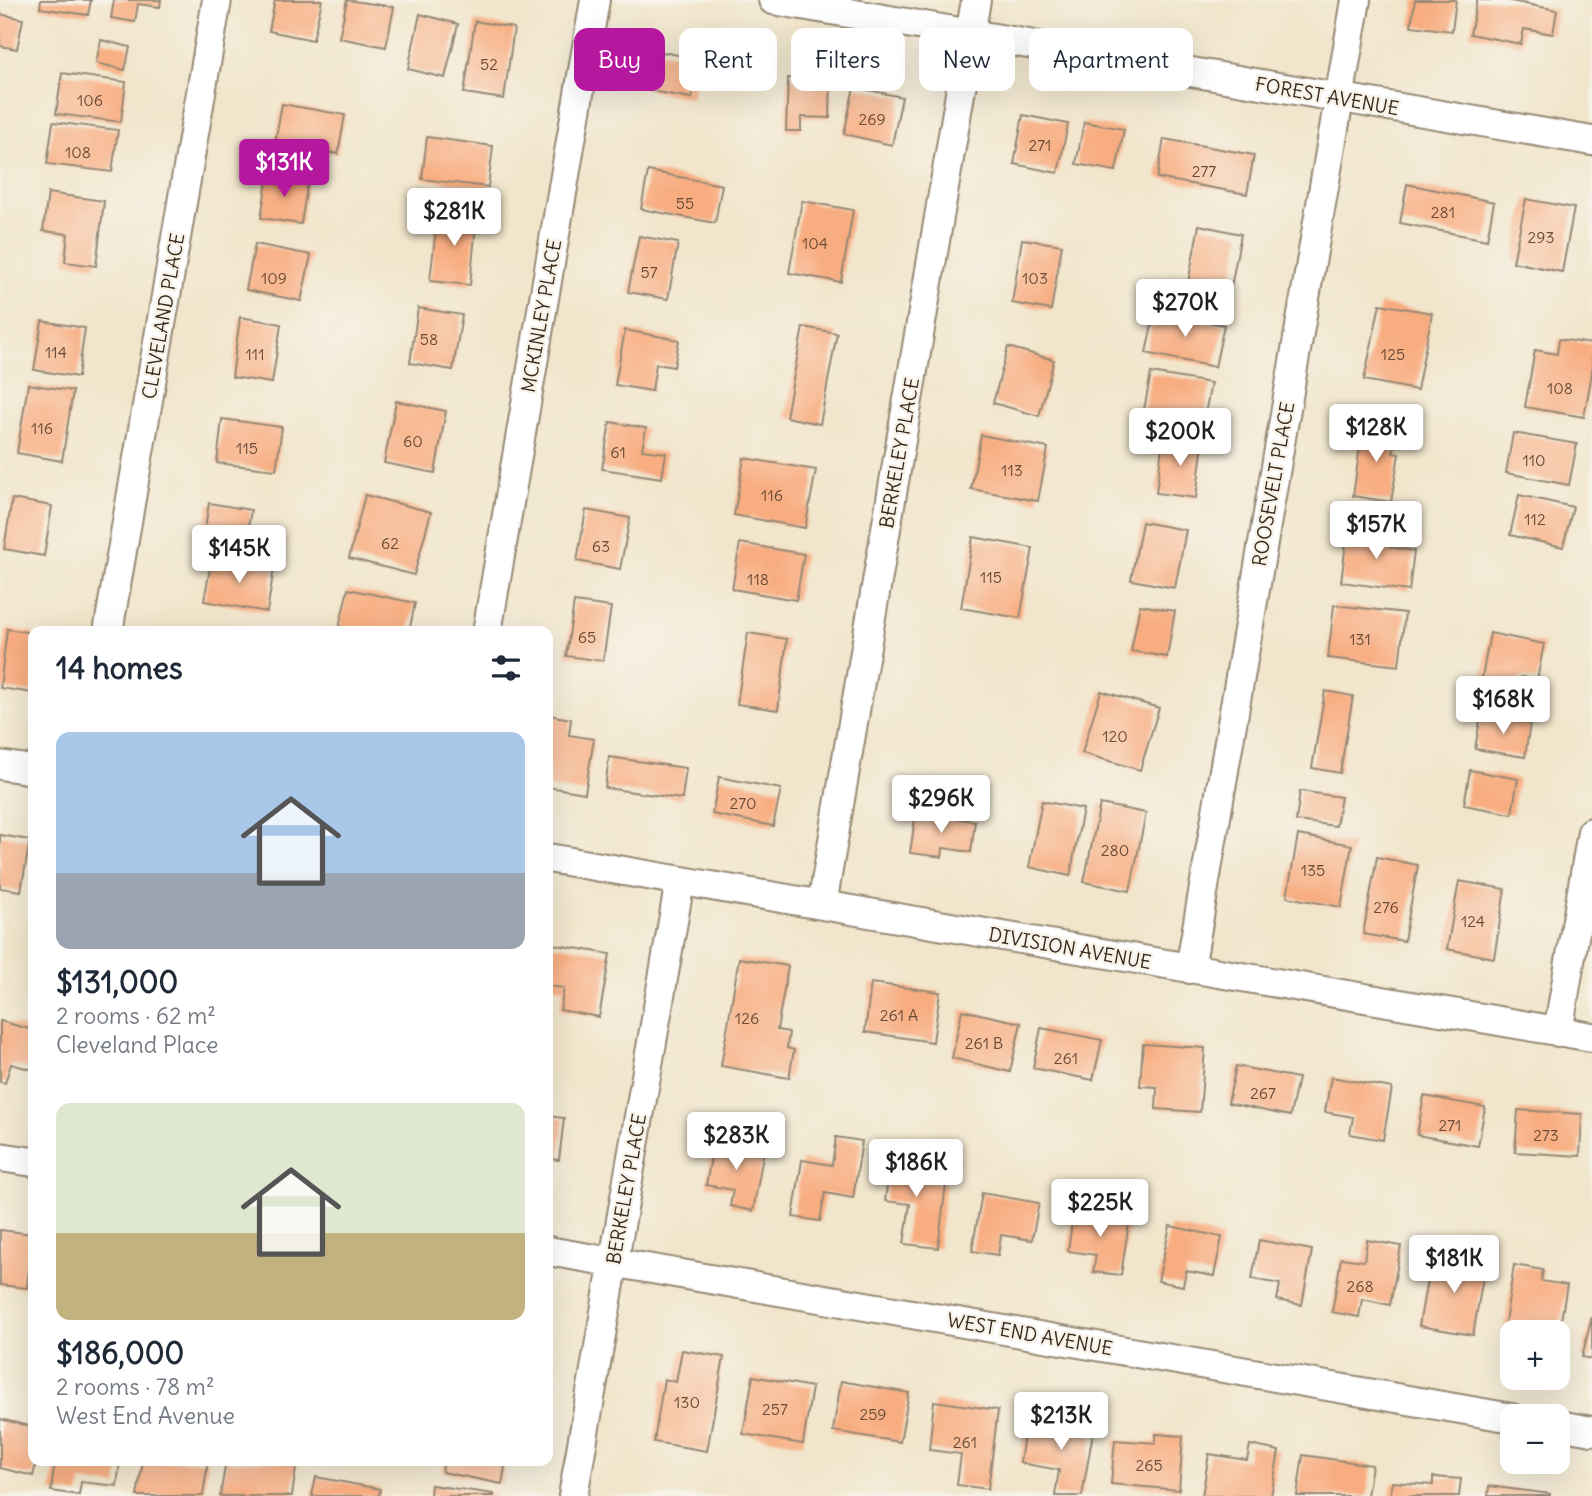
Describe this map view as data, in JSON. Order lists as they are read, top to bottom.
{
  "streets": {
    "street": [
      "FOREST AVENUE",
      "CLEVELAND PLACE",
      "MCKINLEY PLACE",
      "BERKELEY PLACE",
      "ROOSEVELT PLACE",
      "DIVISION AVENUE",
      "WEST END AVENUE"
    ]
  },
  "crossings": [
    ["FOREST AVENUE", "ROOSEVELT PLACE"],
    ["BERKELEY PLACE", "DIVISION AVENUE"],
    ["BERKELEY PLACE", "WEST END AVENUE"],
    ["ROOSEVELT PLACE", "DIVISION AVENUE"]
  ],
  "house_numbers": [
    "52",
    "106",
    "269",
    "271",
    "108",
    "277",
    "55",
    "281",
    "293",
    "104",
    "57",
    "109",
    "103",
    "58",
    "114",
    "111",
    "125",
    "108",
    "116",
    "60",
    "115",
    "61",
    "110",
    "113",
    "116",
    "112",
    "62",
    "63",
    "115",
    "118",
    "65",
    "131",
    "120",
    "270",
    "280",
    "135",
    "276",
    "124",
    "261 A",
    "126",
    "261 B",
    "261",
    "267",
    "271",
    "273",
    "268",
    "130",
    "257",
    "259",
    "261",
    "265"
  ],
  "page": {
    "chip": [
      "Buy",
      "Rent",
      "Filters",
      "New",
      "Apartment"
    ],
    "price": [
      "$131K",
      "$281K",
      "$270K",
      "$128K",
      "$200K",
      "$157K",
      "$145K",
      "$168K",
      "$296K",
      "$283K",
      "$186K",
      "$225K",
      "$181K",
      "$213K"
    ],
    "heading": "14 homes",
    "list": [
      {
        "name": "$131,000",
        "note": "2 rooms · 62 m² · Cleveland Place"
      },
      {
        "name": "$186,000",
        "note": "2 rooms · 78 m² · West End Avenue"
      }
    ],
    "map_buttons": ["+", "−"]
  }
}
